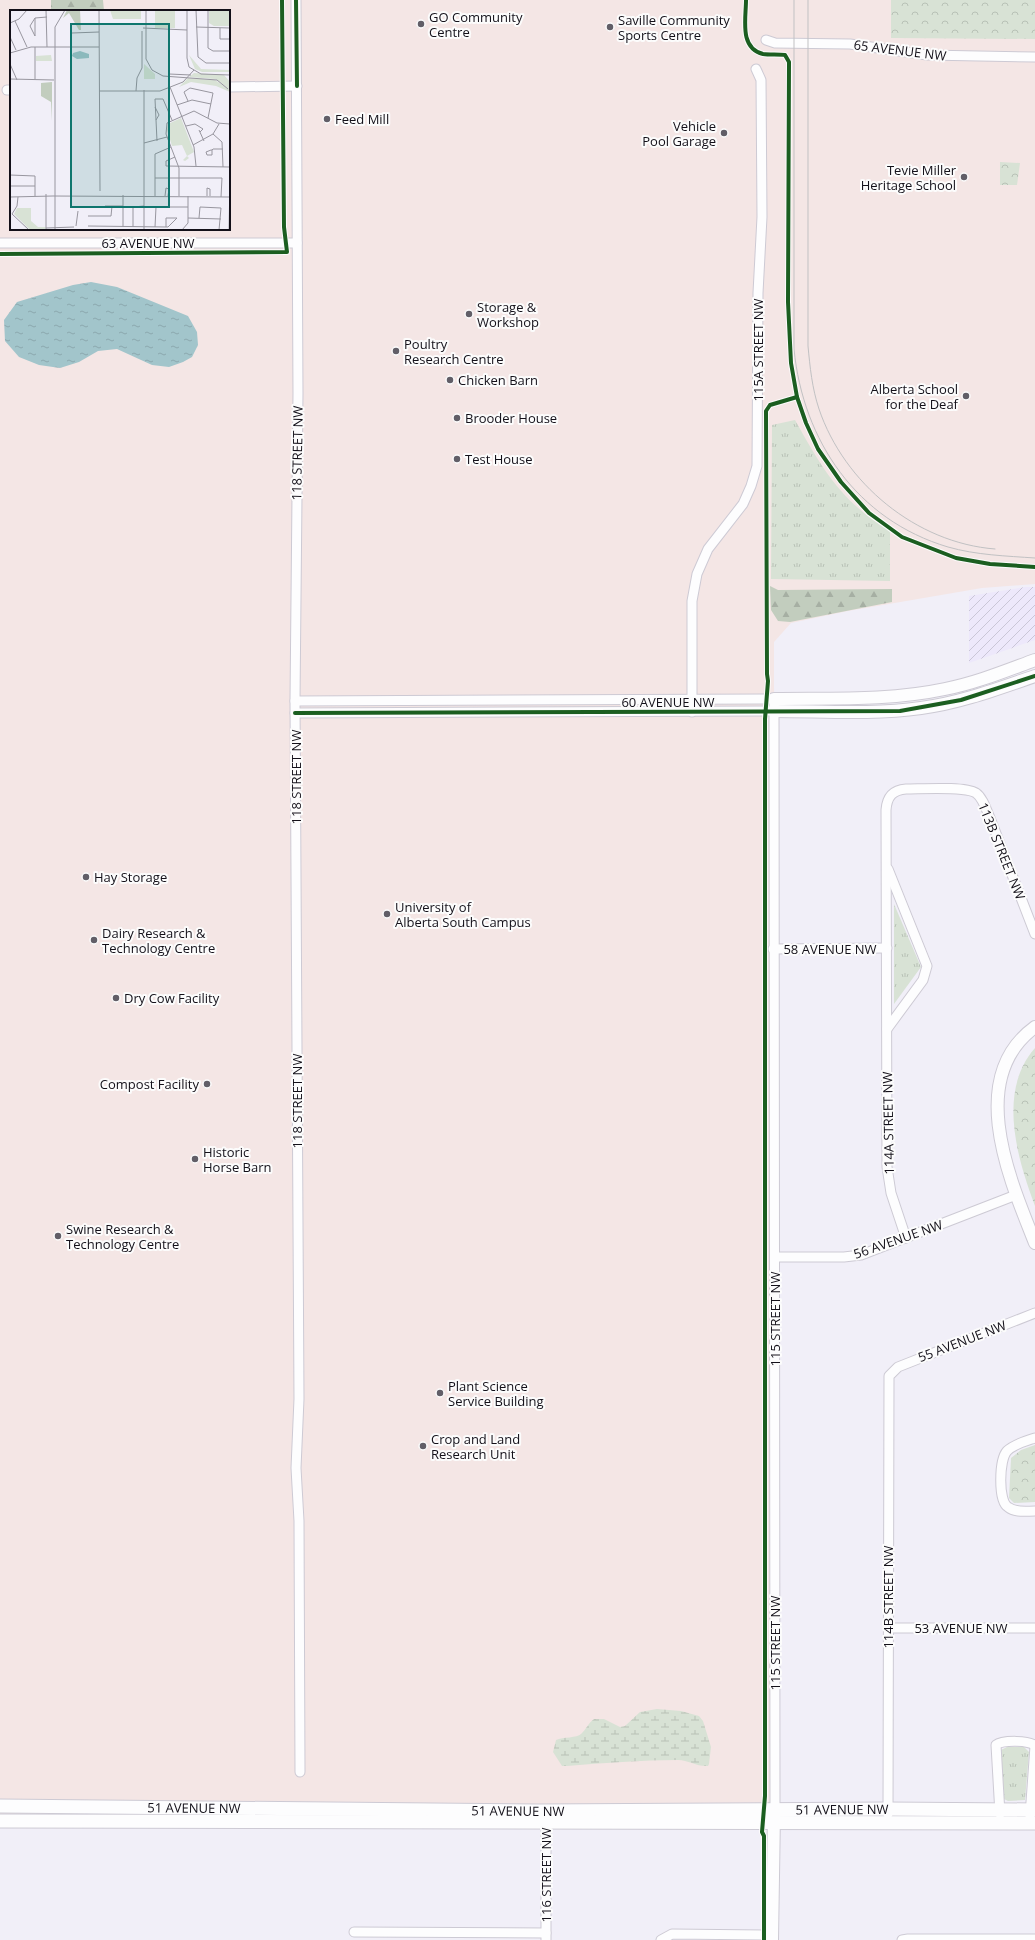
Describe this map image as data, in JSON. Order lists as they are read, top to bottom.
{
  "streets": {
    "main road": ["51 AVENUE NW"],
    "street": [
      "65 AVENUE NW",
      "63 AVENUE NW",
      "115A STREET NW",
      "118 STREET NW",
      "60 AVENUE NW",
      "113B STREET NW",
      "58 AVENUE NW",
      "114A STREET NW",
      "56 AVENUE NW",
      "115 STREET NW",
      "55 AVENUE NW",
      "114B STREET NW",
      "53 AVENUE NW",
      "116 STREET NW"
    ]
  },
  "crossings": [
    ["63 AVENUE NW", "118 STREET NW"],
    ["115A STREET NW", "60 AVENUE NW"],
    ["118 STREET NW", "60 AVENUE NW"],
    ["60 AVENUE NW", "115 STREET NW"],
    ["113B STREET NW", "114A STREET NW"],
    ["58 AVENUE NW", "114A STREET NW"],
    ["58 AVENUE NW", "115 STREET NW"],
    ["114A STREET NW", "56 AVENUE NW"],
    ["56 AVENUE NW", "115 STREET NW"],
    ["115 STREET NW", "51 AVENUE NW"],
    ["55 AVENUE NW", "114B STREET NW"],
    ["114B STREET NW", "53 AVENUE NW"],
    ["114B STREET NW", "51 AVENUE NW"],
    ["51 AVENUE NW", "116 STREET NW"]
  ],
  "places": [
    "GO Community Centre",
    "Saville Community Sports Centre",
    "Feed Mill",
    "Vehicle Pool Garage",
    "Tevie Miller Heritage School",
    "Storage & Workshop",
    "Poultry Research Centre",
    "Chicken Barn",
    "Alberta School for the Deaf",
    "Brooder House",
    "Test House",
    "Hay Storage",
    "University of Alberta South Campus",
    "Dairy Research & Technology Centre",
    "Dry Cow Facility",
    "Compost Facility",
    "Historic Horse Barn",
    "Swine Research & Technology Centre",
    "Plant Science Service Building",
    "Crop and Land Research Unit"
  ]
}
